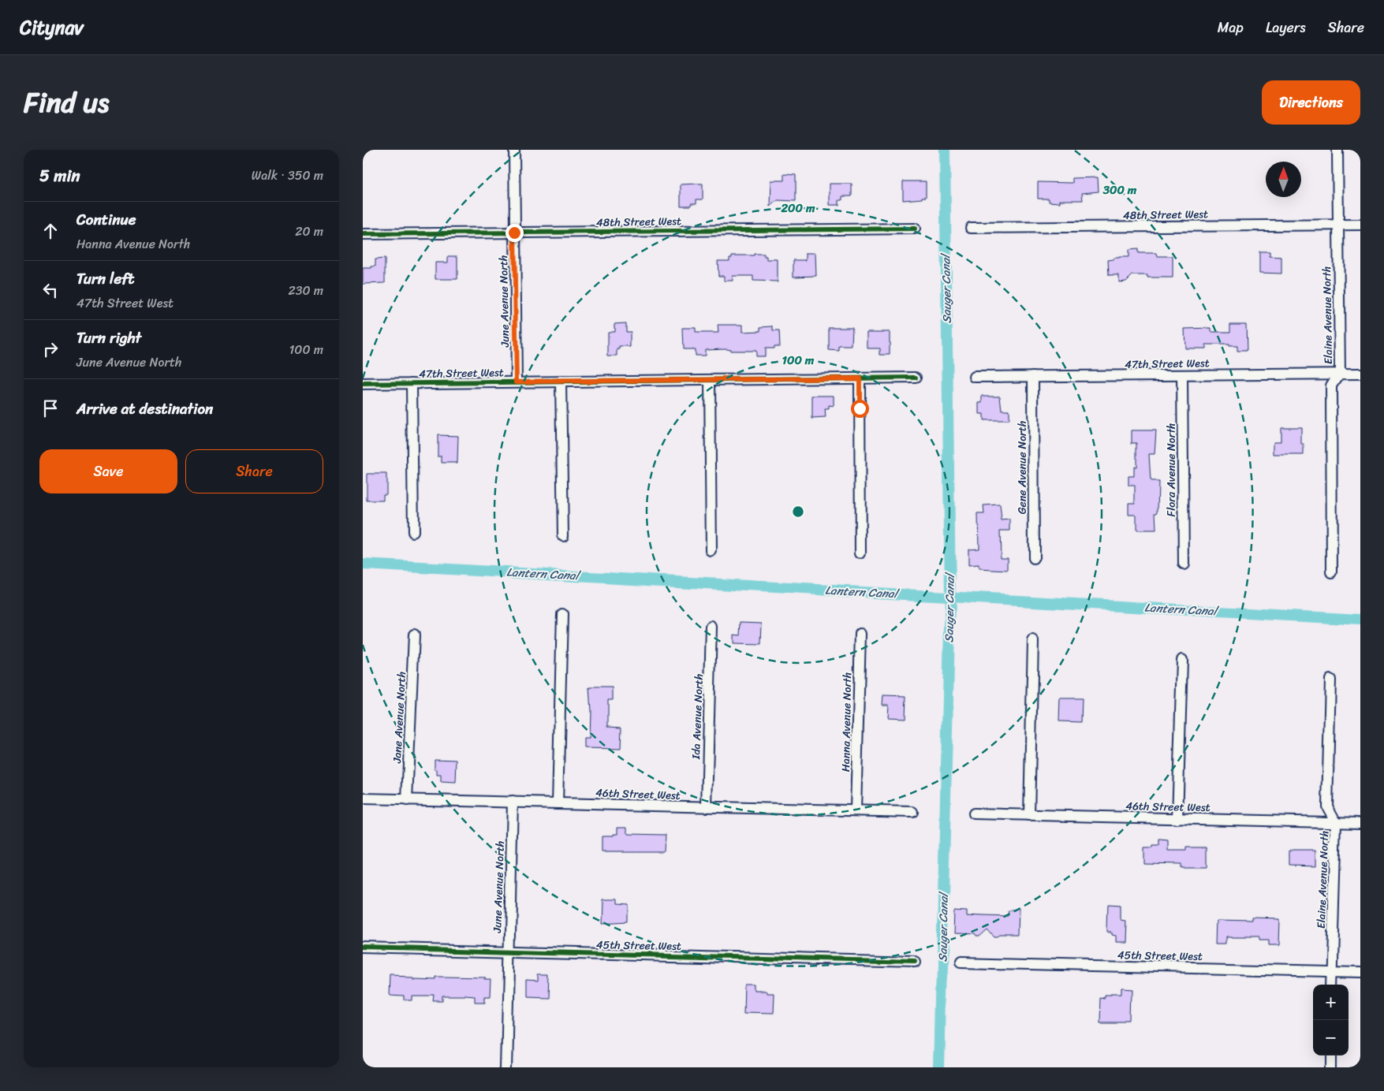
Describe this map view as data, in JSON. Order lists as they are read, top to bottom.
{
  "streets": {
    "street": [
      "48th Street West",
      "June Avenue North",
      "Elaine Avenue North",
      "47th Street West",
      "Gene Avenue North",
      "Flora Avenue North",
      "Ida Avenue North",
      "Jane Avenue North",
      "Hanna Avenue North",
      "46th Street West",
      "45th Street West"
    ]
  },
  "crossings": [
    ["48th Street West", "June Avenue North"],
    ["48th Street West", "Elaine Avenue North"],
    ["June Avenue North", "47th Street West"],
    ["June Avenue North", "46th Street West"],
    ["June Avenue North", "45th Street West"],
    ["Elaine Avenue North", "47th Street West"],
    ["Elaine Avenue North", "46th Street West"],
    ["Elaine Avenue North", "45th Street West"],
    ["47th Street West", "Gene Avenue North"],
    ["47th Street West", "Flora Avenue North"],
    ["Ida Avenue North", "46th Street West"],
    ["Jane Avenue North", "46th Street West"],
    ["Hanna Avenue North", "46th Street West"]
  ],
  "water": ["Sauger Canal", "Lantern Canal"],
  "north": "top",
  "page": {
    "header": "Citynav",
    "nav": ["Map", "Layers", "Share"],
    "title": "Find us",
    "buttons": [
      "Directions",
      ["Save", "Share"]
    ],
    "heading": ["5 min", "Walk · 350 m"],
    "list": [
      ["Continue", "Hanna Avenue North", "20 m"],
      ["Turn left", "47th Street West", "230 m"],
      ["Turn right", "June Avenue North", "100 m"],
      "Arrive at destination"
    ],
    "map_buttons": ["+", "−"]
  },
  "rings": ["300 m", "200 m", "100 m"]
}
